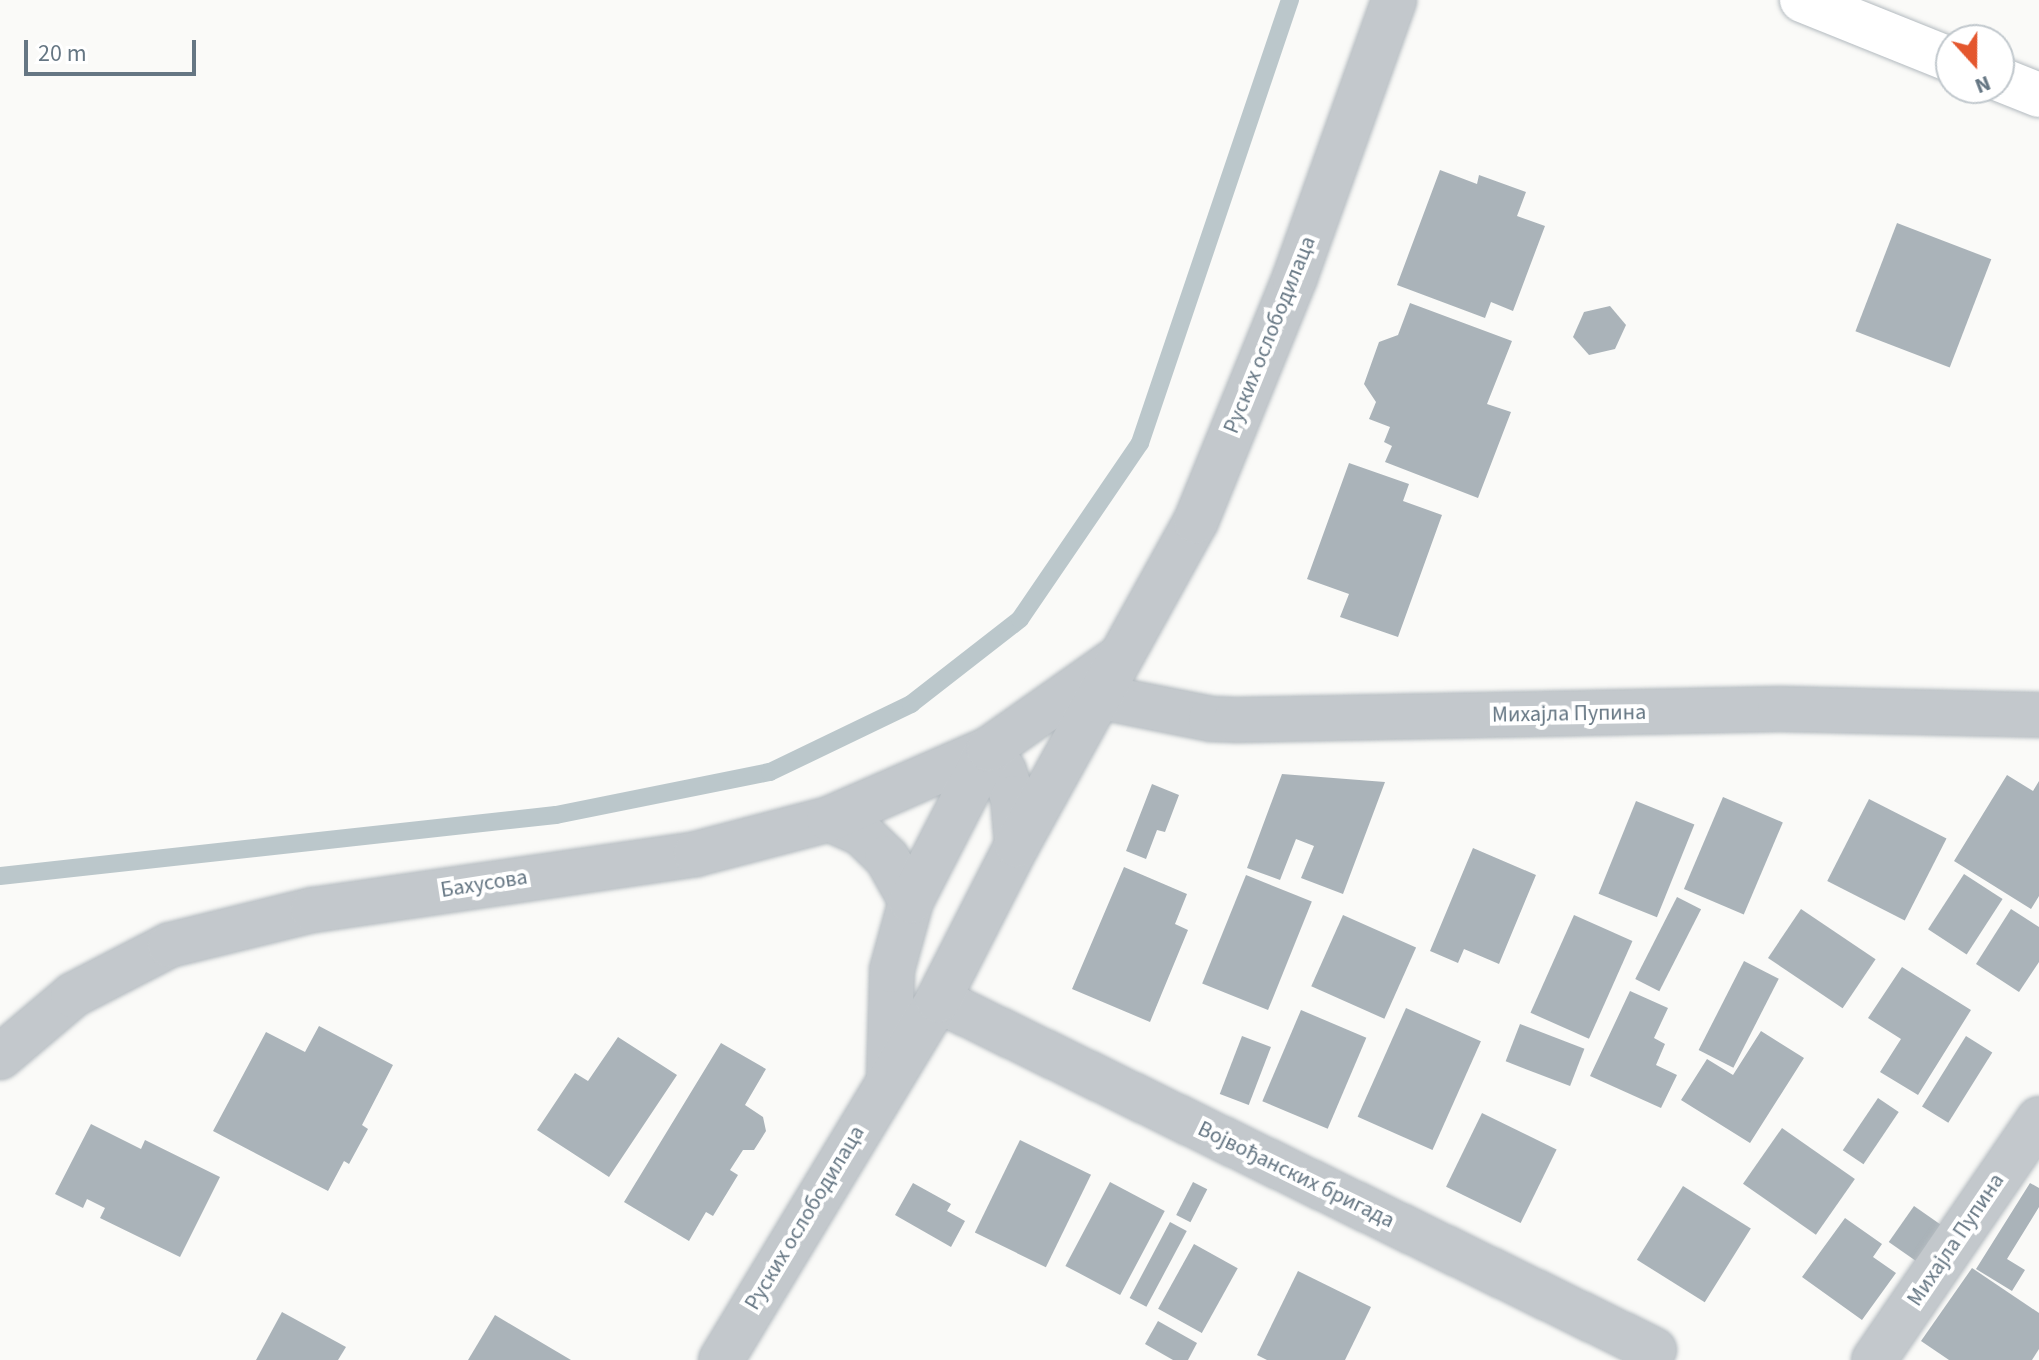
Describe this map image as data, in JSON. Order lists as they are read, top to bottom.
{
  "streets": {
    "street": [
      "Руских ослободилаца",
      "Михајла Пупина",
      "Бахусова",
      "Војвођанских бригада"
    ]
  },
  "crossings": [
    ["Руских ослободилаца", "Михајла Пупина"],
    ["Руских ослободилаца", "Бахусова"],
    ["Руских ослободилаца", "Војвођанских бригада"]
  ],
  "scale_bar": "20 m",
  "north": "bottom"
}
